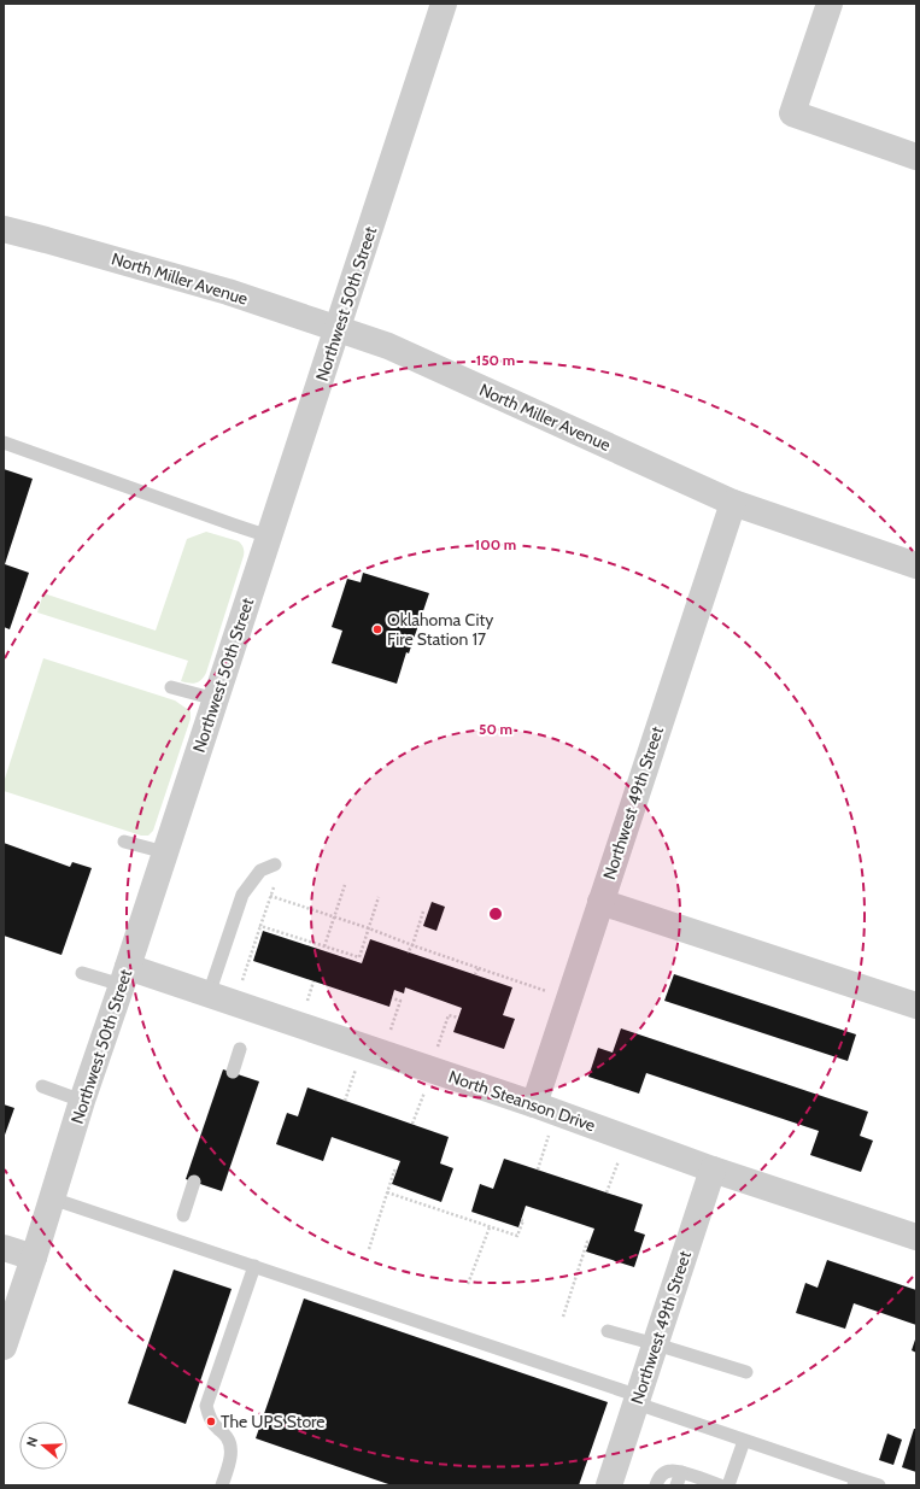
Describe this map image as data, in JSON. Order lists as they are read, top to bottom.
{
  "streets": {
    "street": [
      "North Miller Avenue",
      "Northwest 50th Street",
      "Northwest 49th Street",
      "North Steanson Drive"
    ]
  },
  "crossings": [
    ["North Miller Avenue", "Northwest 50th Street"],
    ["North Miller Avenue", "Northwest 49th Street"],
    ["Northwest 50th Street", "North Steanson Drive"],
    ["Northwest 49th Street", "North Steanson Drive"]
  ],
  "places": ["Oklahoma City Fire Station 17", "The UPS Store"],
  "north": "left",
  "rings": ["150 m", "100 m", "50 m"]
}
